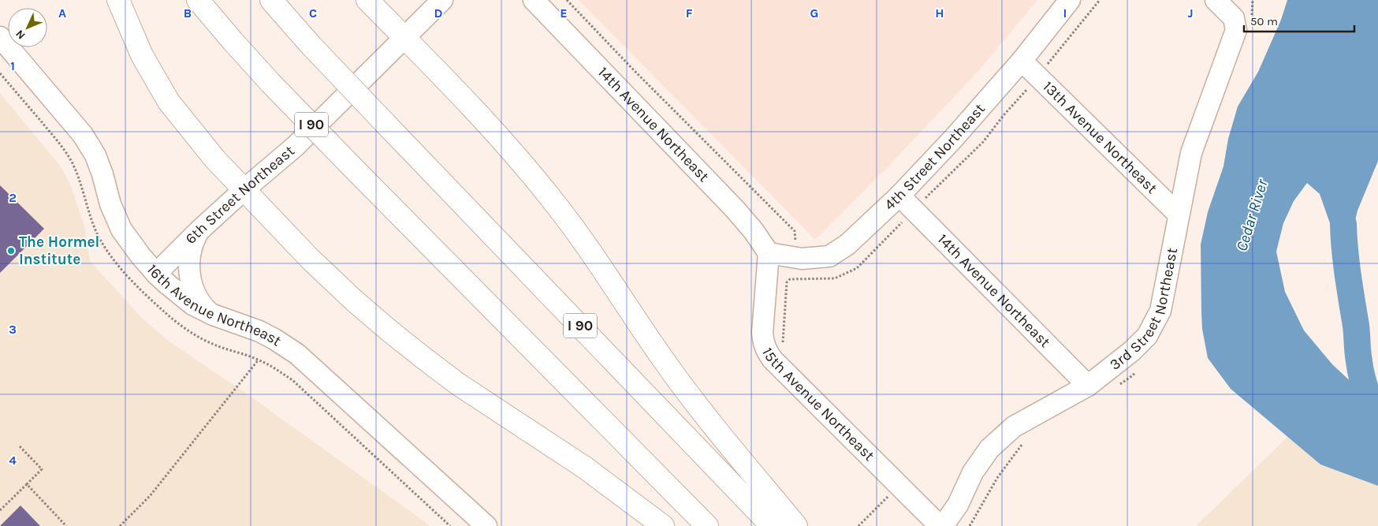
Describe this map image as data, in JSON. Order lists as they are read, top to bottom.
{
  "streets": {
    "highway": ["I 90"],
    "street": [
      "14th Avenue Northeast",
      "13th Avenue Northeast",
      "4th Street Northeast",
      "6th Street Northeast",
      "16th Avenue Northeast",
      "3rd Street Northeast",
      "15th Avenue Northeast"
    ]
  },
  "crossings": [
    ["14th Avenue Northeast", "4th Street Northeast"],
    ["14th Avenue Northeast", "3rd Street Northeast"],
    ["14th Avenue Northeast", "15th Avenue Northeast"],
    ["13th Avenue Northeast", "4th Street Northeast"],
    ["13th Avenue Northeast", "3rd Street Northeast"],
    ["4th Street Northeast", "15th Avenue Northeast"],
    ["6th Street Northeast", "16th Avenue Northeast"]
  ],
  "water": ["Cedar River"],
  "places": ["The Hormel Institute"],
  "scale_bar": "50 m",
  "north": "bottom left",
  "grid": {
    "columns": [
      "A",
      "B",
      "C",
      "D",
      "E",
      "F",
      "G",
      "H",
      "I",
      "J"
    ],
    "rows": [
      "1",
      "2",
      "3",
      "4"
    ]
  }
}
